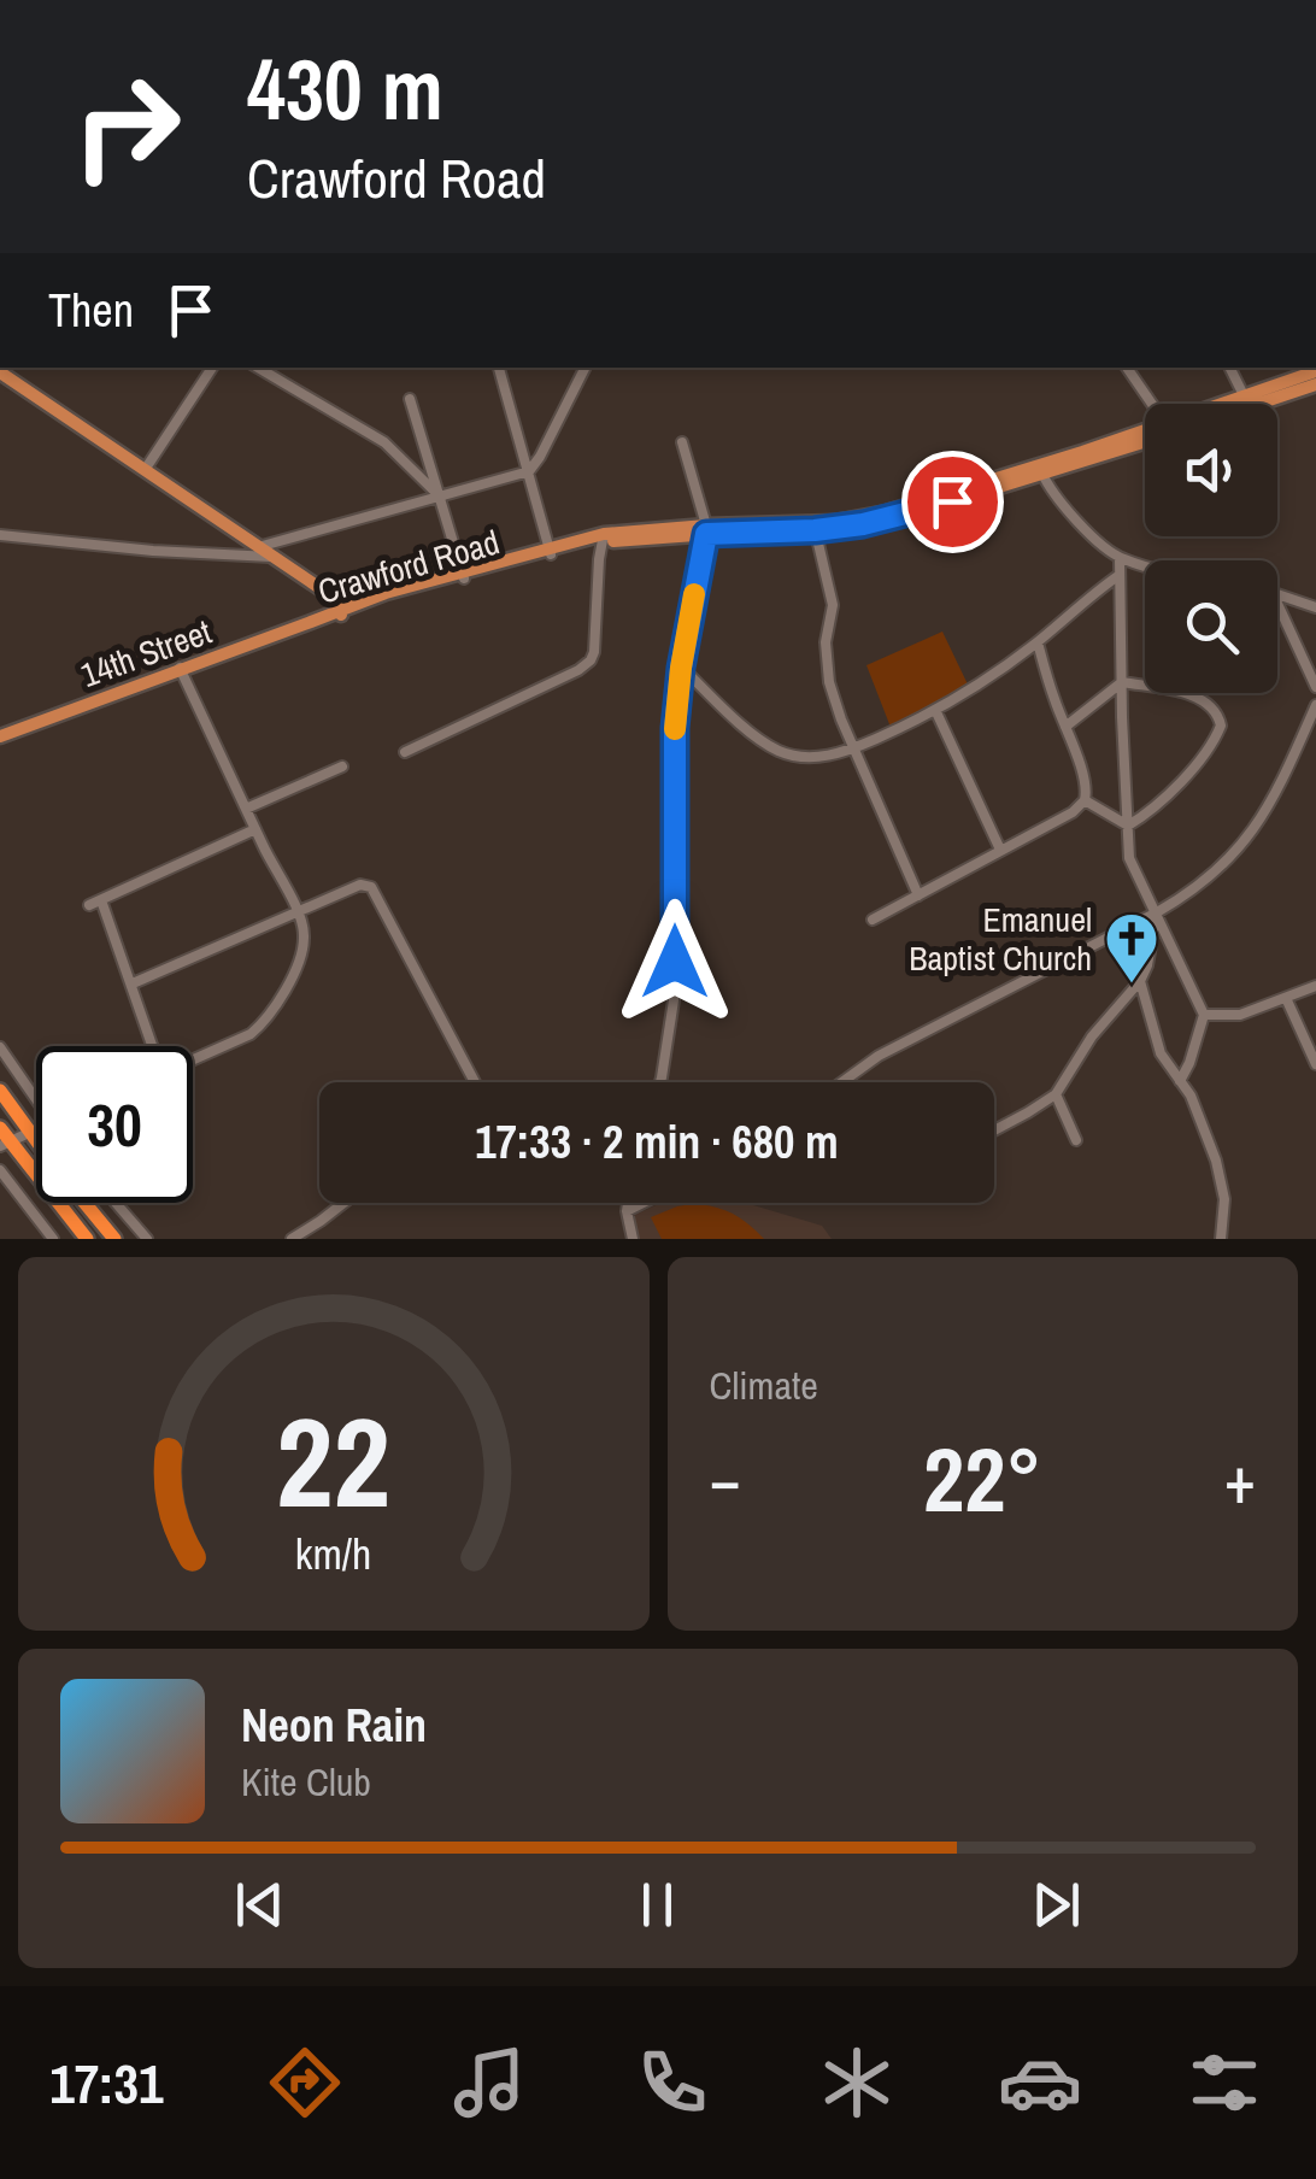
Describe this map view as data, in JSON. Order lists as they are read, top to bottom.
{
  "streets": {
    "main road": ["Crawford Road", "14th Street"]
  },
  "crossings": [
    ["Crawford Road", "14th Street"]
  ],
  "places": {
    "church": ["Emanuel Baptist Church"]
  },
  "page": {
    "turn": ["430 m", "Crawford Road"],
    "then": "Then",
    "limit": "30",
    "trip": "17:33 · 2 min · 680 m",
    "tile": "Climate",
    "heat": ["−", "22°", "+"],
    "song": ["Neon Rain", "Kite Club"],
    "tabs": "17:31",
    "gauge": ["22", "km/h"]
  }
}
